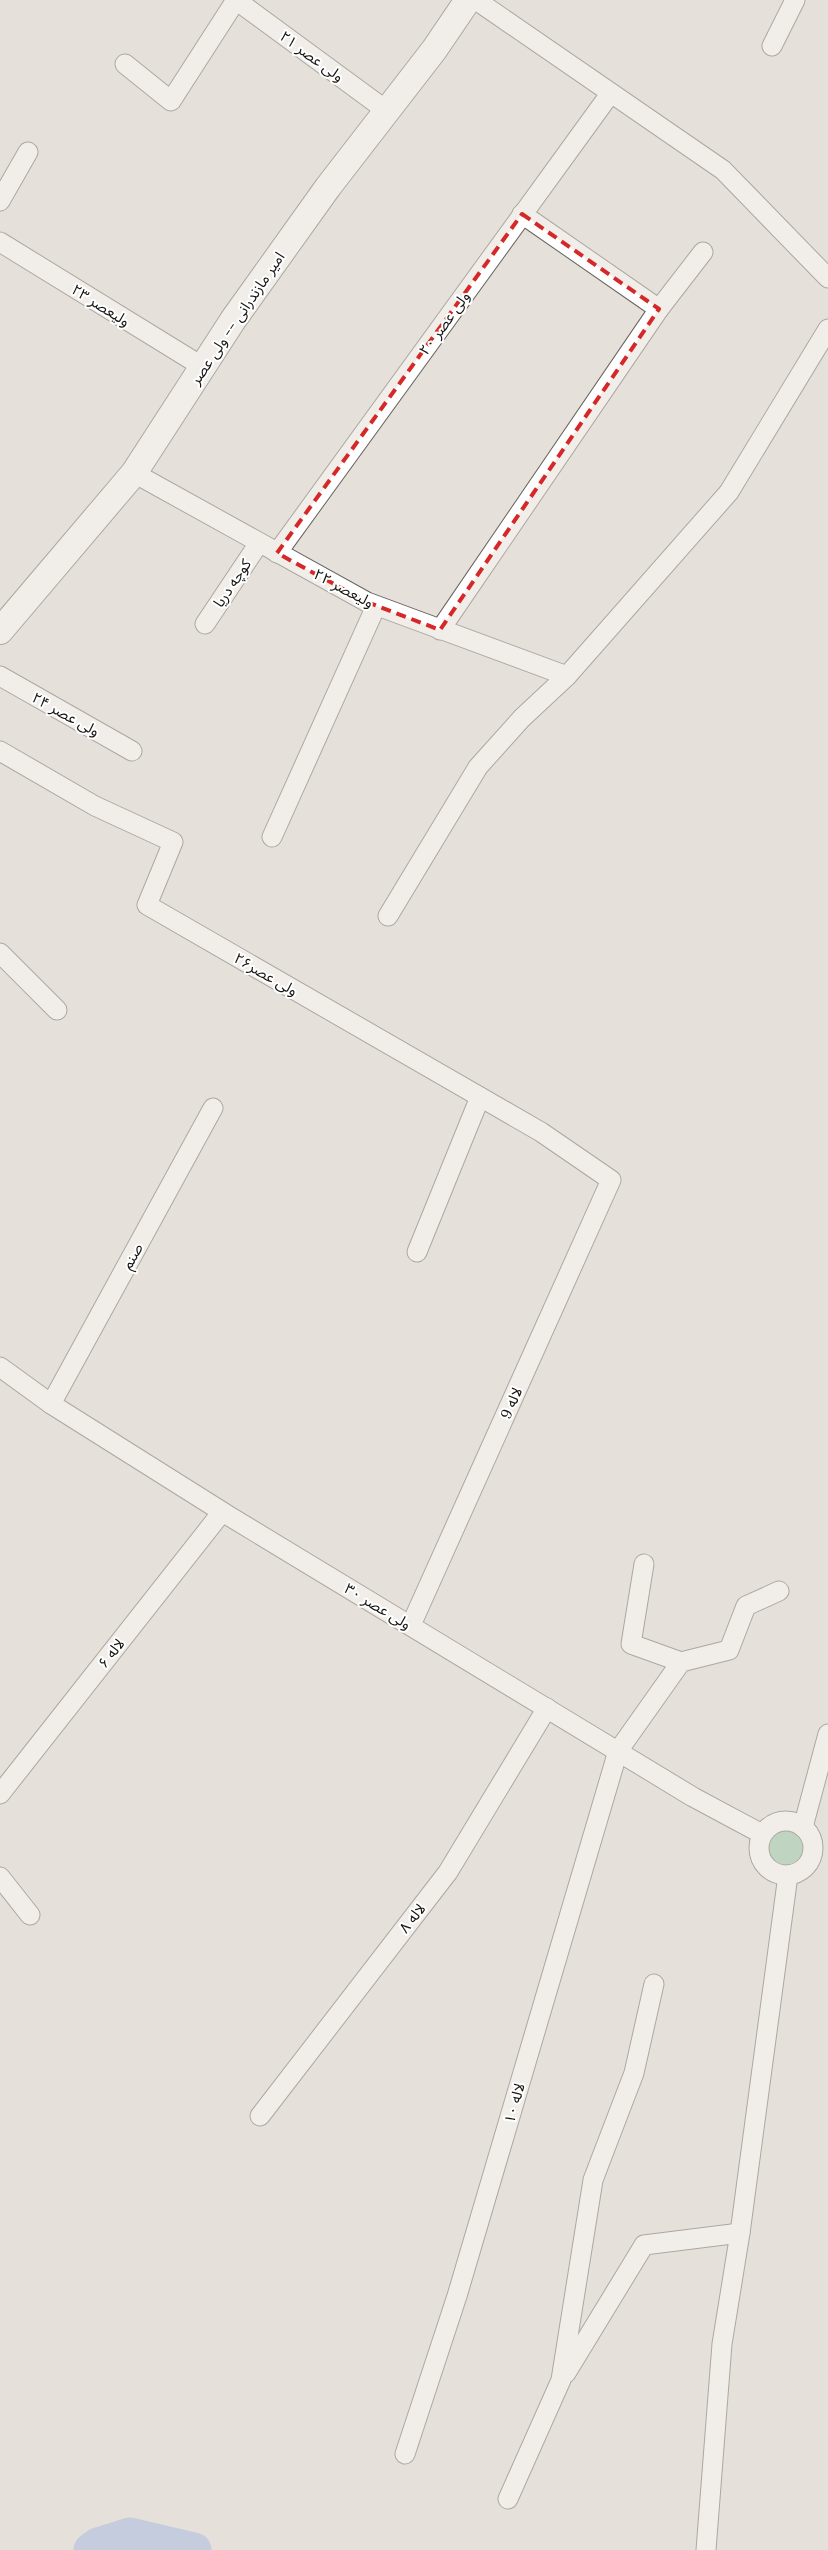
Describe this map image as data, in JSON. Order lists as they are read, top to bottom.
{
  "streets": {
    "main road": ["امیر مازندرانی -- ولی عصر"],
    "street": [
      "ولی عصر ۲۱",
      "ولیعصر ۲۳",
      "ولی عصر ۲۰",
      "کوچه دریا",
      "ولیعصر ۲۲",
      "ولی عصر ۲۴",
      "ولی عصر۲۶",
      "صنم",
      "لاله 9",
      "ولی عصر ۳۰",
      "لاله ۶",
      "لاله ۸",
      "لاله ۱۰"
    ]
  },
  "crossings": [
    ["ولی عصر ۲۱", "امیر مازندرانی -- ولی عصر"],
    ["ولیعصر ۲۳", "امیر مازندرانی -- ولی عصر"],
    ["امیر مازندرانی -- ولی عصر", "ولیعصر ۲۲"],
    ["ولی عصر ۲۰", "ولیعصر ۲۲"],
    ["کوچه دریا", "ولیعصر ۲۲"],
    ["ولی عصر۲۶", "لاله 9"],
    ["صنم", "ولی عصر ۳۰"],
    ["لاله 9", "ولی عصر ۳۰"],
    ["ولی عصر ۳۰", "لاله ۶"],
    ["ولی عصر ۳۰", "لاله ۸"],
    ["ولی عصر ۳۰", "لاله ۱۰"]
  ]
}
